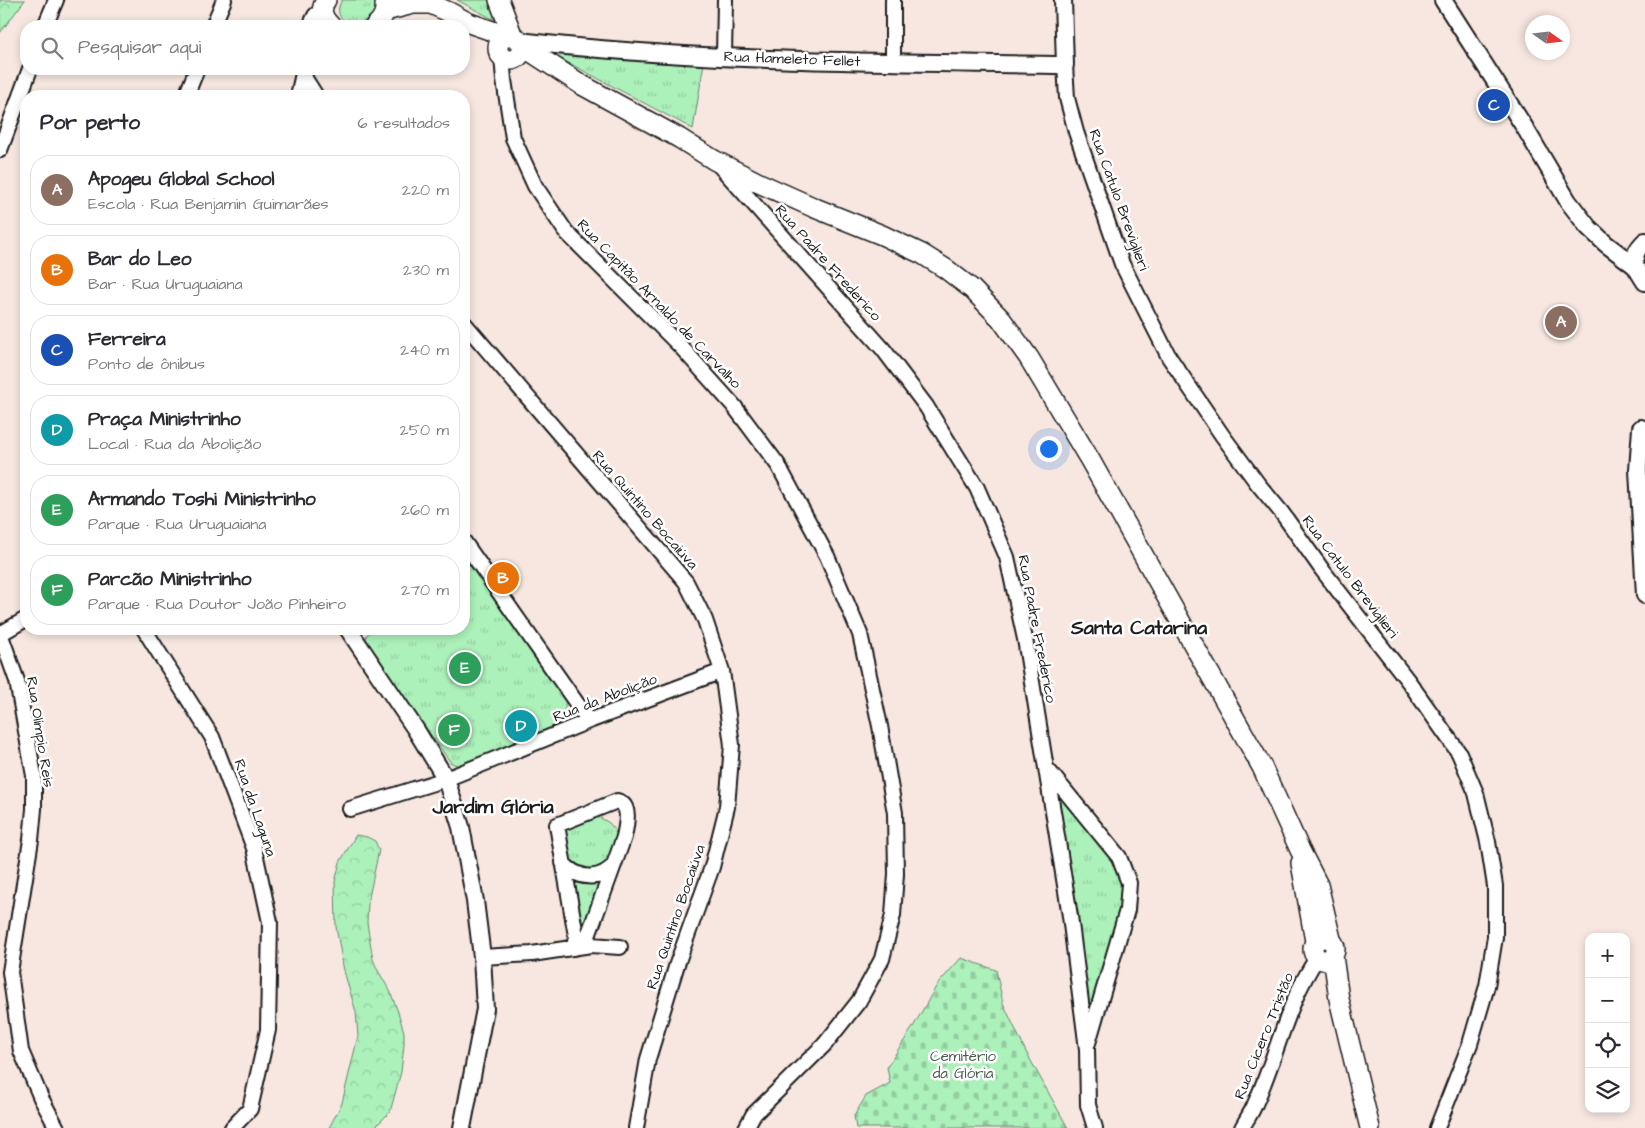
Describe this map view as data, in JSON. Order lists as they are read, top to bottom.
{
  "streets": {
    "street": [
      "Rua Hameleto Fellet",
      "Rua Catulo Breviglieri",
      "Rua Padre Frederico",
      "Rua Capitão Arnaldo de Carvalho",
      "Rua Quintino Bocaiúva",
      "Rua da Abolição",
      "Rua Olímpio Reis",
      "Rua da Laguna",
      "Rua Cícero Tristão"
    ]
  },
  "crossings": [
    ["Rua Hameleto Fellet", "Rua Catulo Breviglieri"],
    ["Rua Hameleto Fellet", "Rua Capitão Arnaldo de Carvalho"],
    ["Rua Quintino Bocaiúva", "Rua da Abolição"]
  ],
  "districts": ["Santa Catarina", "Jardim Glória"],
  "parks": ["Cemitério da Glória"],
  "north": "right",
  "page": {
    "search": "Pesquisar aqui",
    "pins": [
      "C",
      "A",
      "B",
      "E",
      "D",
      "F"
    ],
    "heading": ["Por perto", "6 resultados"],
    "list": [
      {
        "mark": "A",
        "name": "Apogeu Global School",
        "note": "Escola · Rua Benjamin Guimarães",
        "value": "220 m"
      },
      {
        "mark": "B",
        "name": "Bar do Leo",
        "note": "Bar · Rua Uruguaiana",
        "value": "230 m"
      },
      {
        "mark": "C",
        "name": "Ferreira",
        "note": "Ponto de ônibus",
        "value": "240 m"
      },
      {
        "mark": "D",
        "name": "Praça Ministrinho",
        "note": "Local · Rua da Abolição",
        "value": "250 m"
      },
      {
        "mark": "E",
        "name": "Armando Toshi Ministrinho",
        "note": "Parque · Rua Uruguaiana",
        "value": "260 m"
      },
      {
        "mark": "F",
        "name": "Parcão Ministrinho",
        "note": "Parque · Rua Doutor João Pinheiro",
        "value": "270 m"
      }
    ],
    "map_buttons": ["+", "−"]
  }
}
